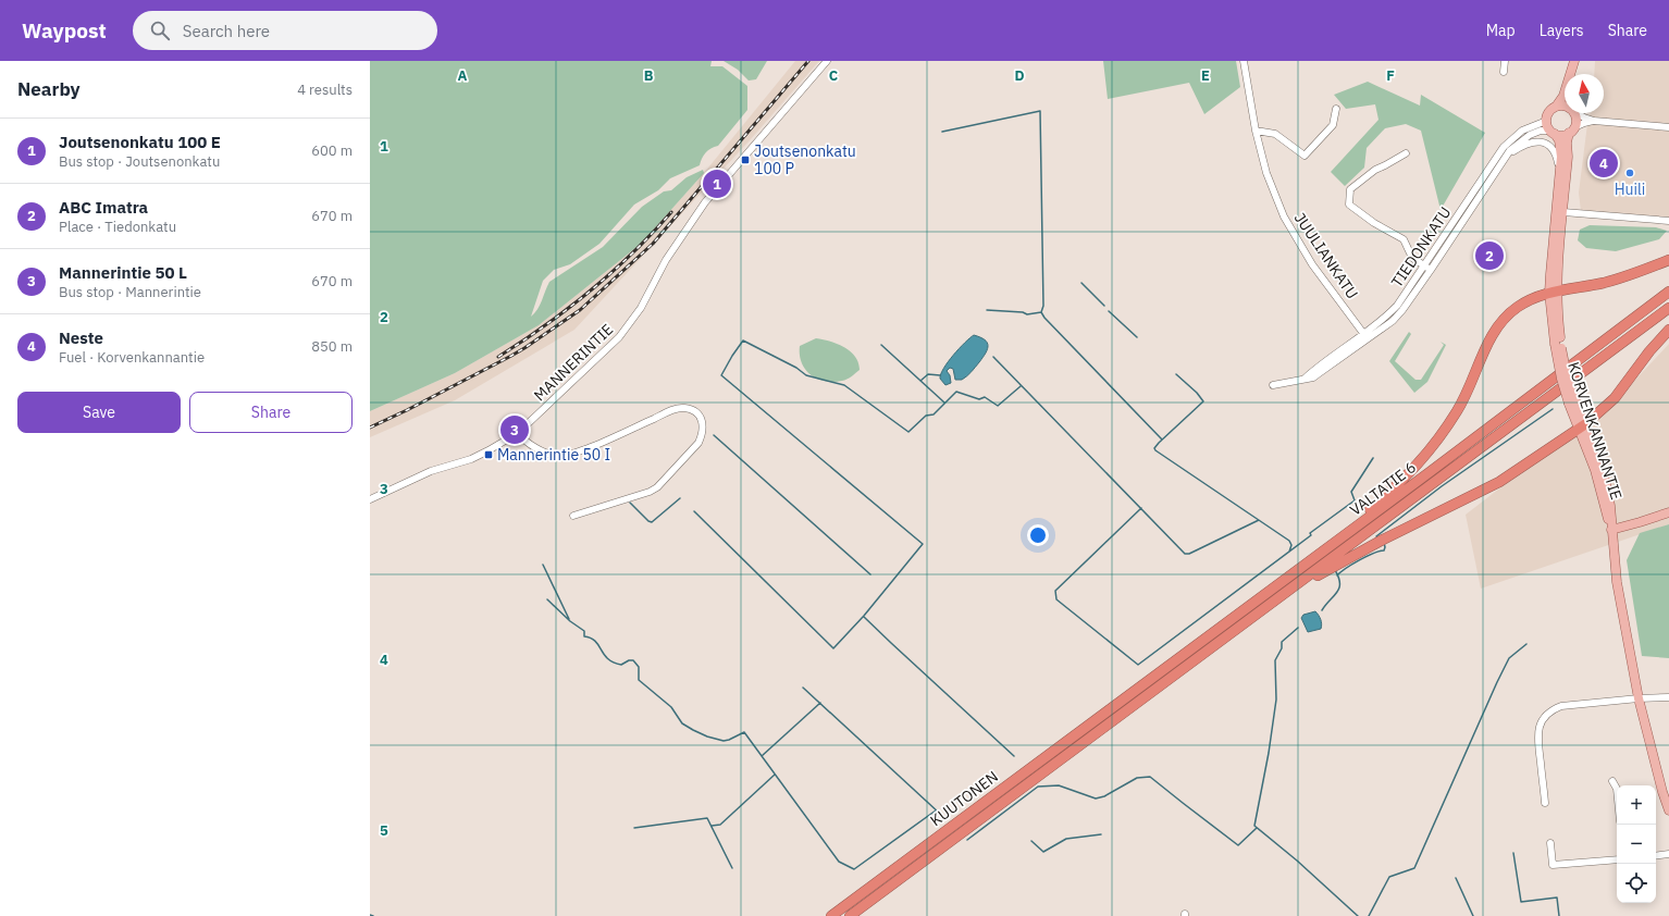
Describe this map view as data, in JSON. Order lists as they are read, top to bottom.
{
  "streets": {
    "highway": ["VALTATIE 6", "KUUTONEN"],
    "main road": ["KORVENKANNANTIE"],
    "street": ["TIEDONKATU", "JUULIANKATU", "MANNERINTIE"]
  },
  "crossings": [
    ["TIEDONKATU", "JUULIANKATU"],
    ["TIEDONKATU", "KORVENKANNANTIE"],
    ["VALTATIE 6", "KUUTONEN"]
  ],
  "places": {
    "transit": ["Joutsenonkatu 100 P", "Mannerintie 50 I"],
    "other": ["Huili"]
  },
  "north": "top",
  "page": {
    "header": "Waypost",
    "search": "Search here",
    "nav": ["Map", "Layers", "Share"],
    "heading": ["Nearby", "4 results"],
    "list": [
      {
        "mark": "1",
        "name": "Joutsenonkatu 100 E",
        "note": "Bus stop · Joutsenonkatu",
        "value": "600 m"
      },
      {
        "mark": "2",
        "name": "ABC Imatra",
        "note": "Place · Tiedonkatu",
        "value": "670 m"
      },
      {
        "mark": "3",
        "name": "Mannerintie 50 L",
        "note": "Bus stop · Mannerintie",
        "value": "670 m"
      },
      {
        "mark": "4",
        "name": "Neste",
        "note": "Fuel · Korvenkannantie",
        "value": "850 m"
      }
    ],
    "pins": [
      "4",
      "1",
      "2",
      "3"
    ],
    "buttons": ["Save", "Share"],
    "map_buttons": ["+", "−"]
  },
  "grid": {
    "columns": [
      "A",
      "B",
      "C",
      "D",
      "E",
      "F"
    ],
    "rows": [
      "1",
      "2",
      "3",
      "4",
      "5"
    ]
  }
}
